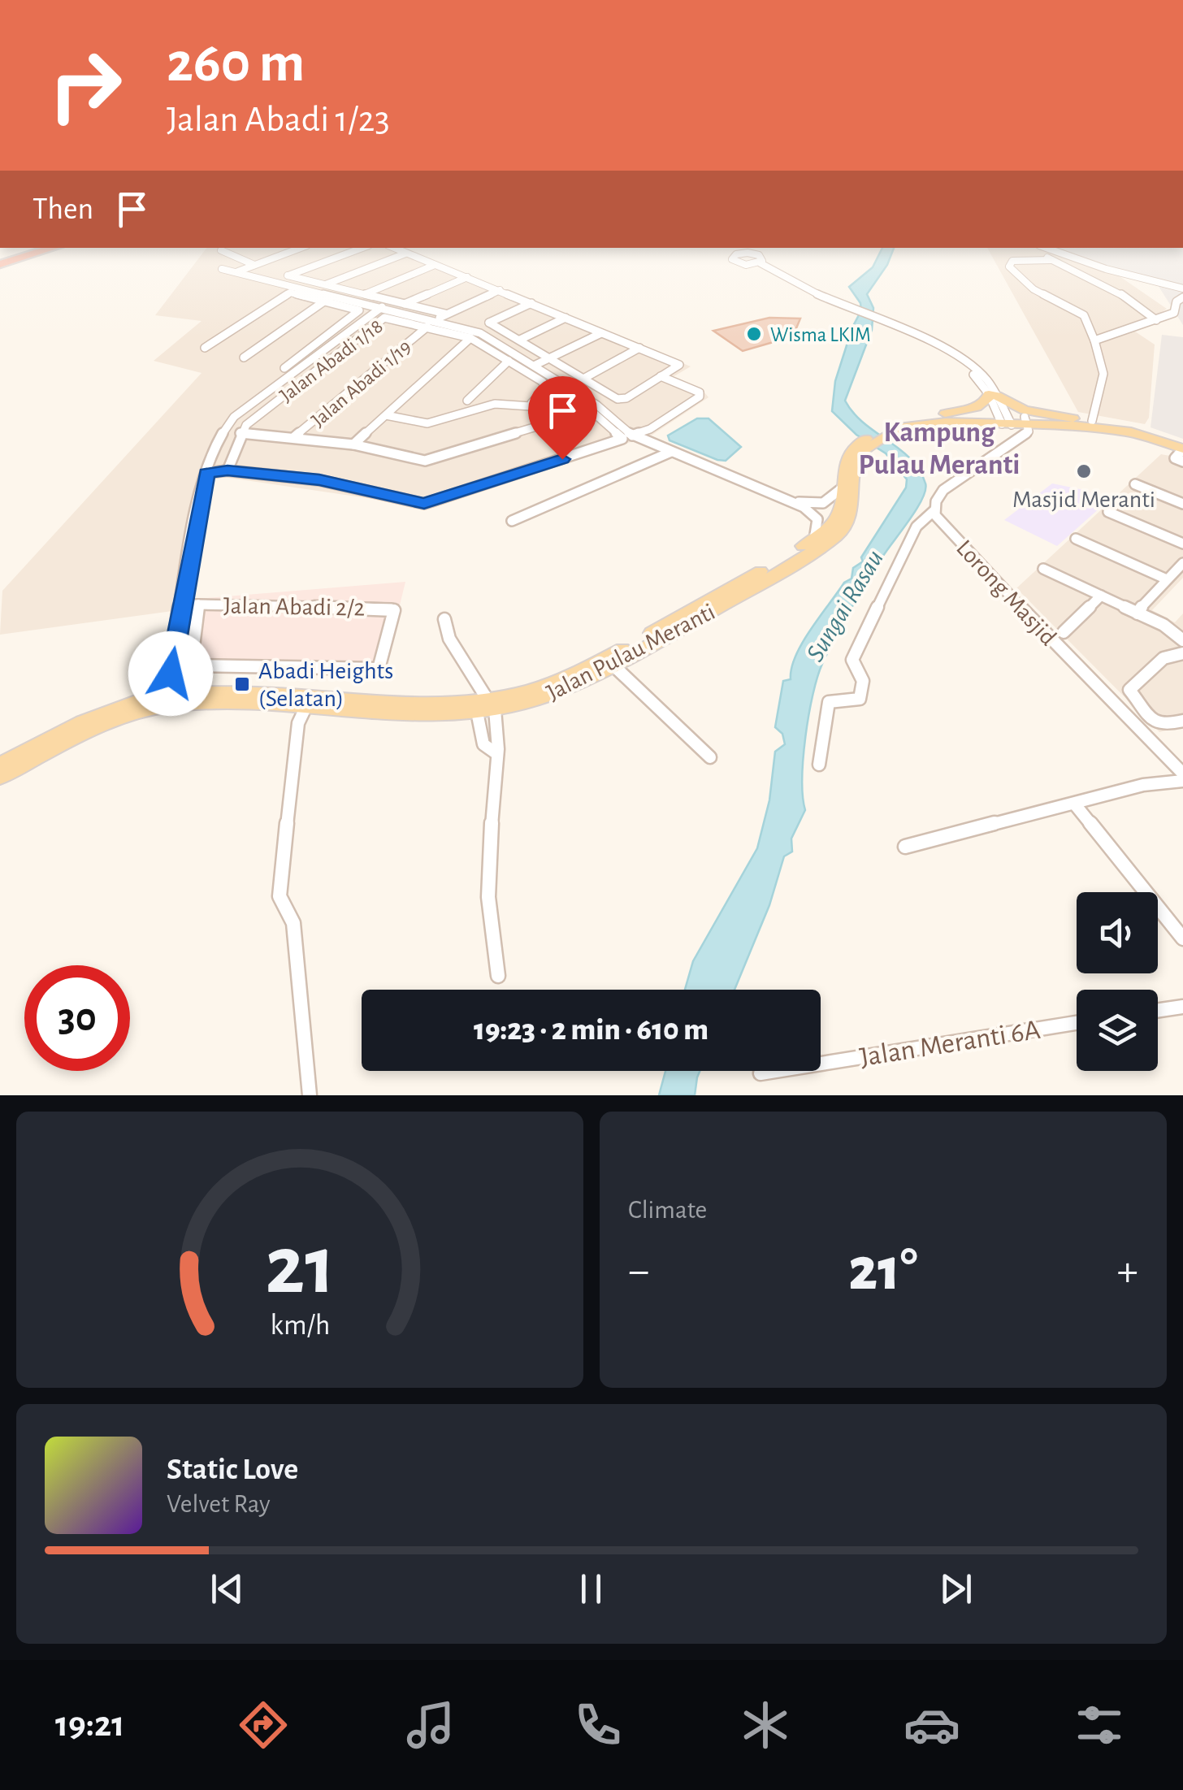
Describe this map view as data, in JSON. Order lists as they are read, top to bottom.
{
  "streets": {
    "main road": ["Jalan Pulau Meranti"],
    "street": [
      "Jalan Abadi 1/18",
      "Jalan Abadi 1/19",
      "Lorong Masjid",
      "Jalan Abadi 2/2",
      "Jalan Meranti 6A"
    ]
  },
  "crossings": [
    ["Jalan Abadi 1/18", "Jalan Abadi 1/19"]
  ],
  "districts": ["Kampung Pulau Meranti"],
  "water": ["Sungai Rasau"],
  "places": {
    "other": ["Wisma LKIM", "Masjid Meranti"],
    "transit": ["Abadi Heights (Selatan)"]
  },
  "page": {
    "turn": ["260 m", "Jalan Abadi 1/23"],
    "then": "Then",
    "limit": "30",
    "trip": "19:23 · 2 min · 610 m",
    "tile": "Climate",
    "heat": ["−", "21°", "+"],
    "song": ["Static Love", "Velvet Ray"],
    "tabs": "19:21",
    "gauge": ["21", "km/h"]
  }
}
